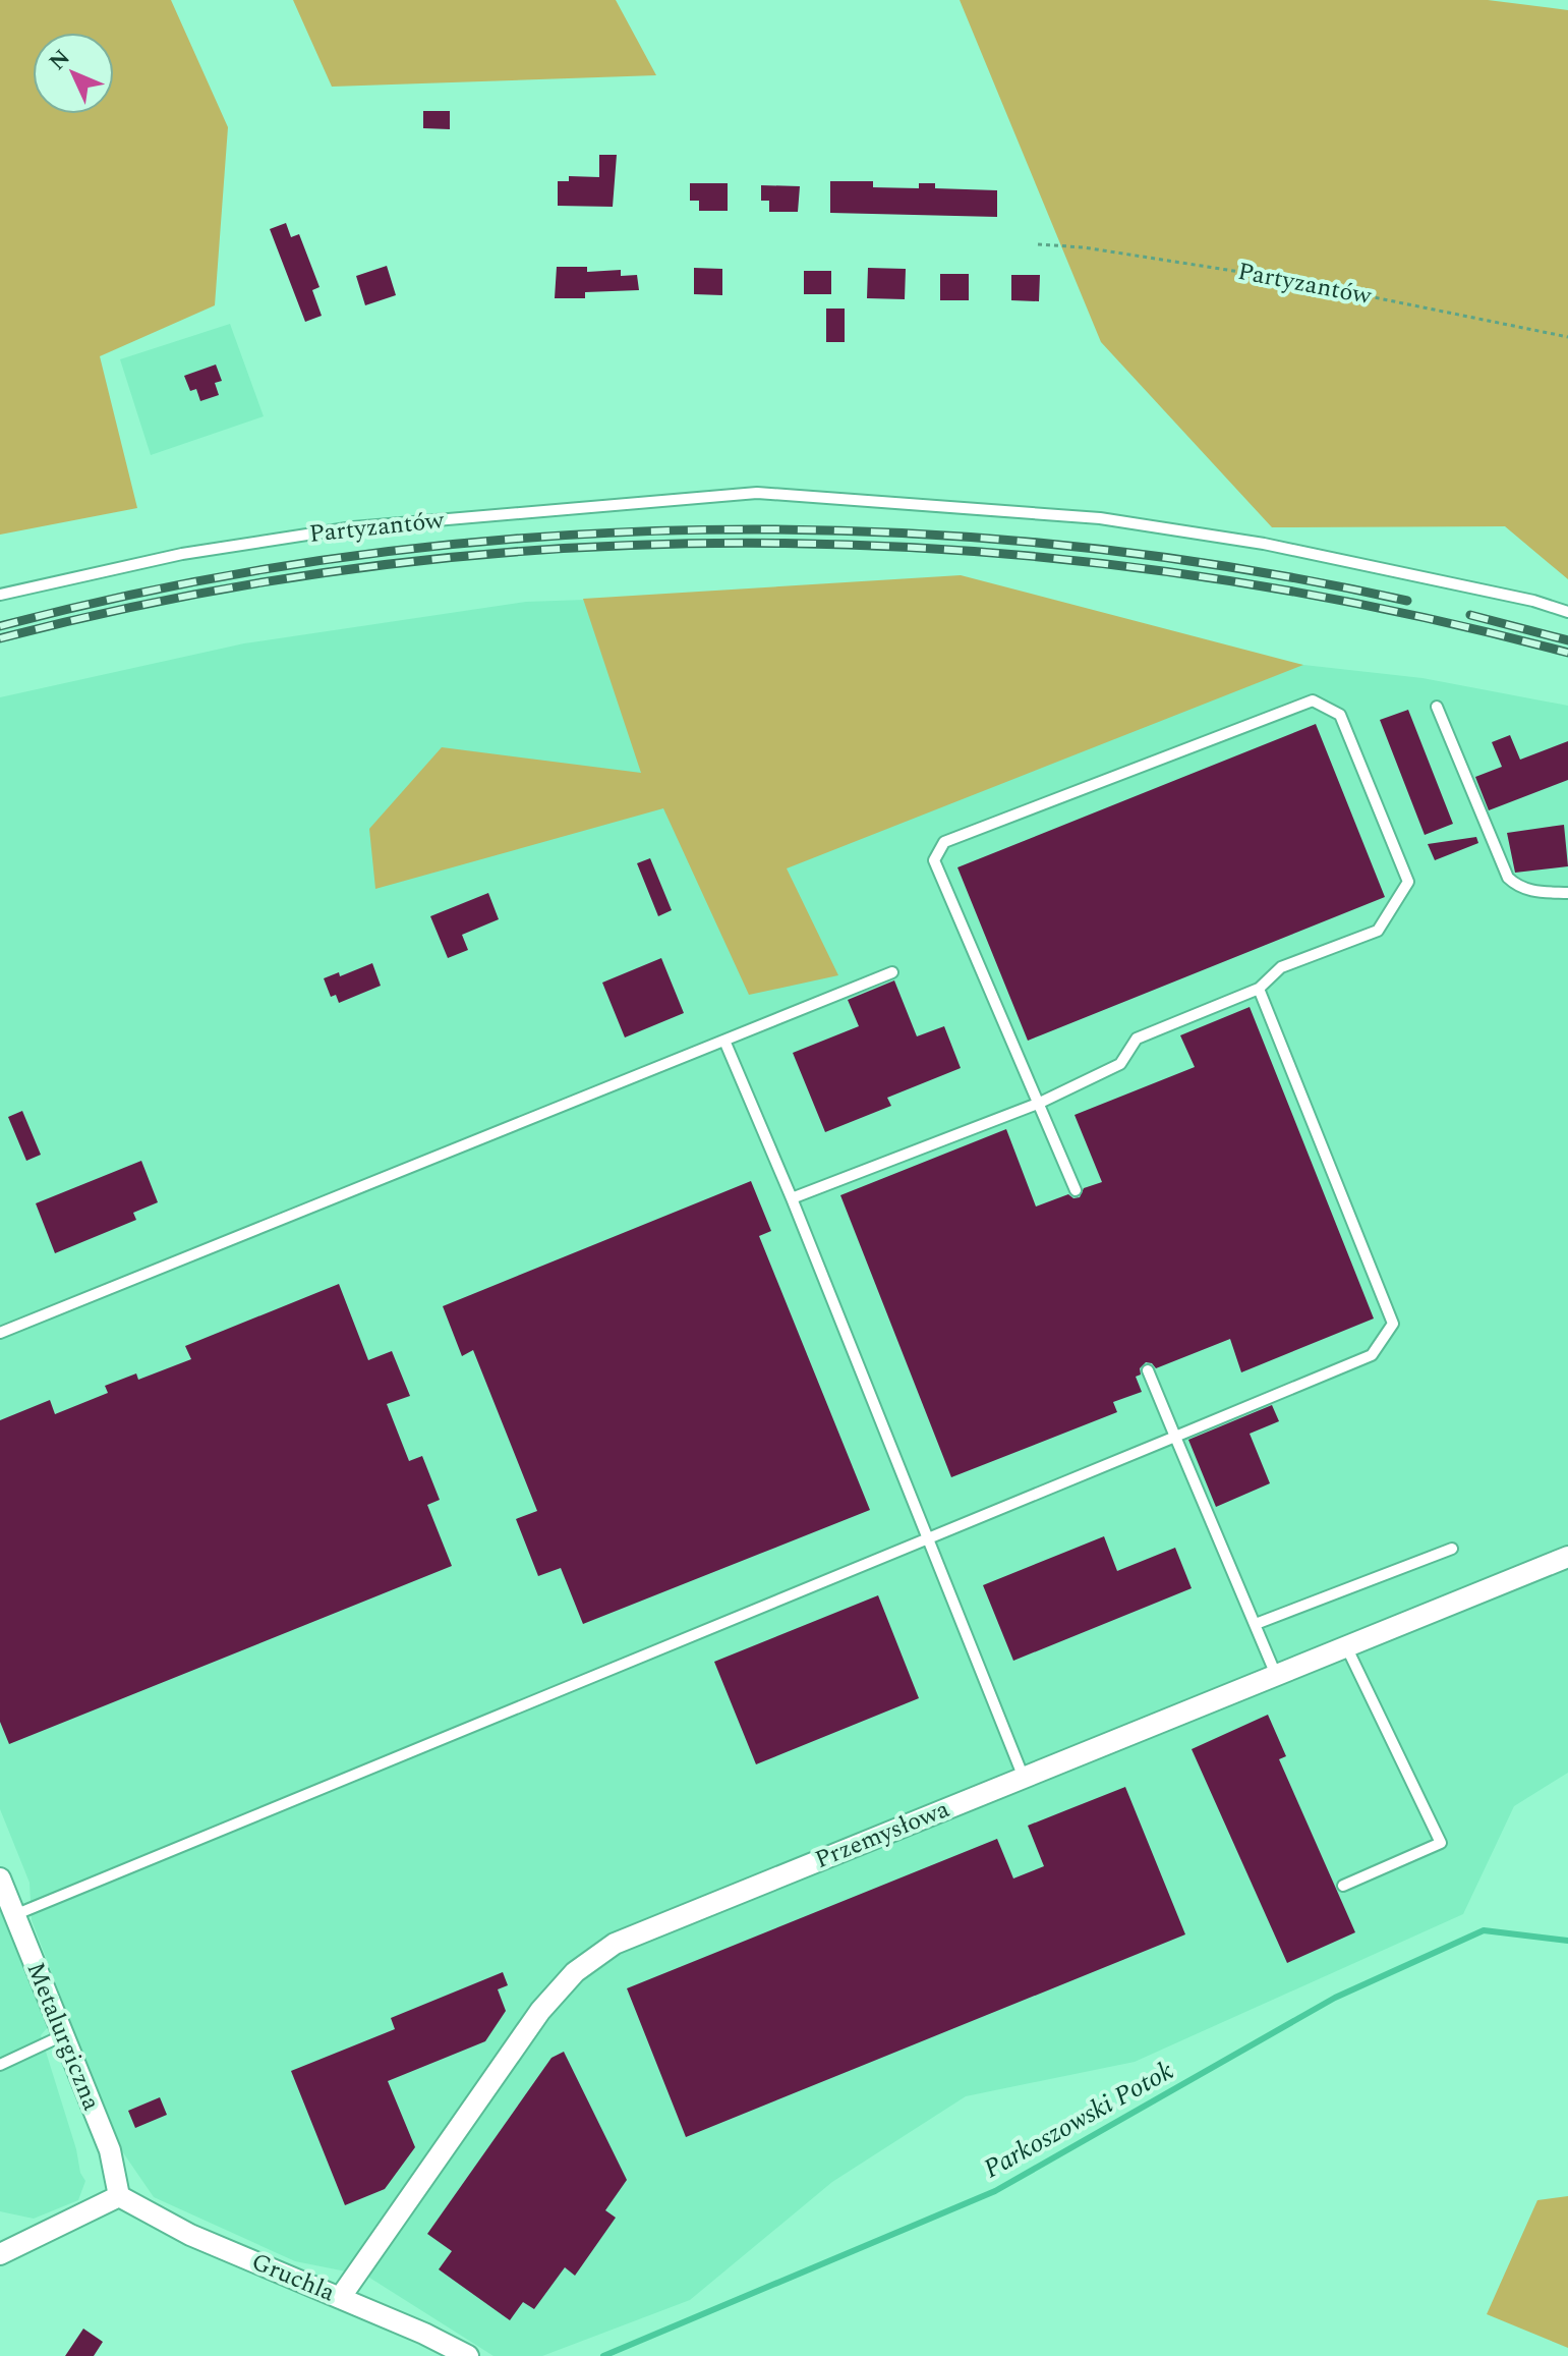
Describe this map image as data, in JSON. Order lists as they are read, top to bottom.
{
  "streets": {
    "street": ["Przemysłowa", "Metalurgiczna", "Gruchla"],
    "lane": ["Partyzantów"]
  },
  "crossings": [
    ["Przemysłowa", "Gruchla"],
    ["Metalurgiczna", "Gruchla"]
  ],
  "water": ["Parkoszowski Potok"],
  "north": "top left"
}
